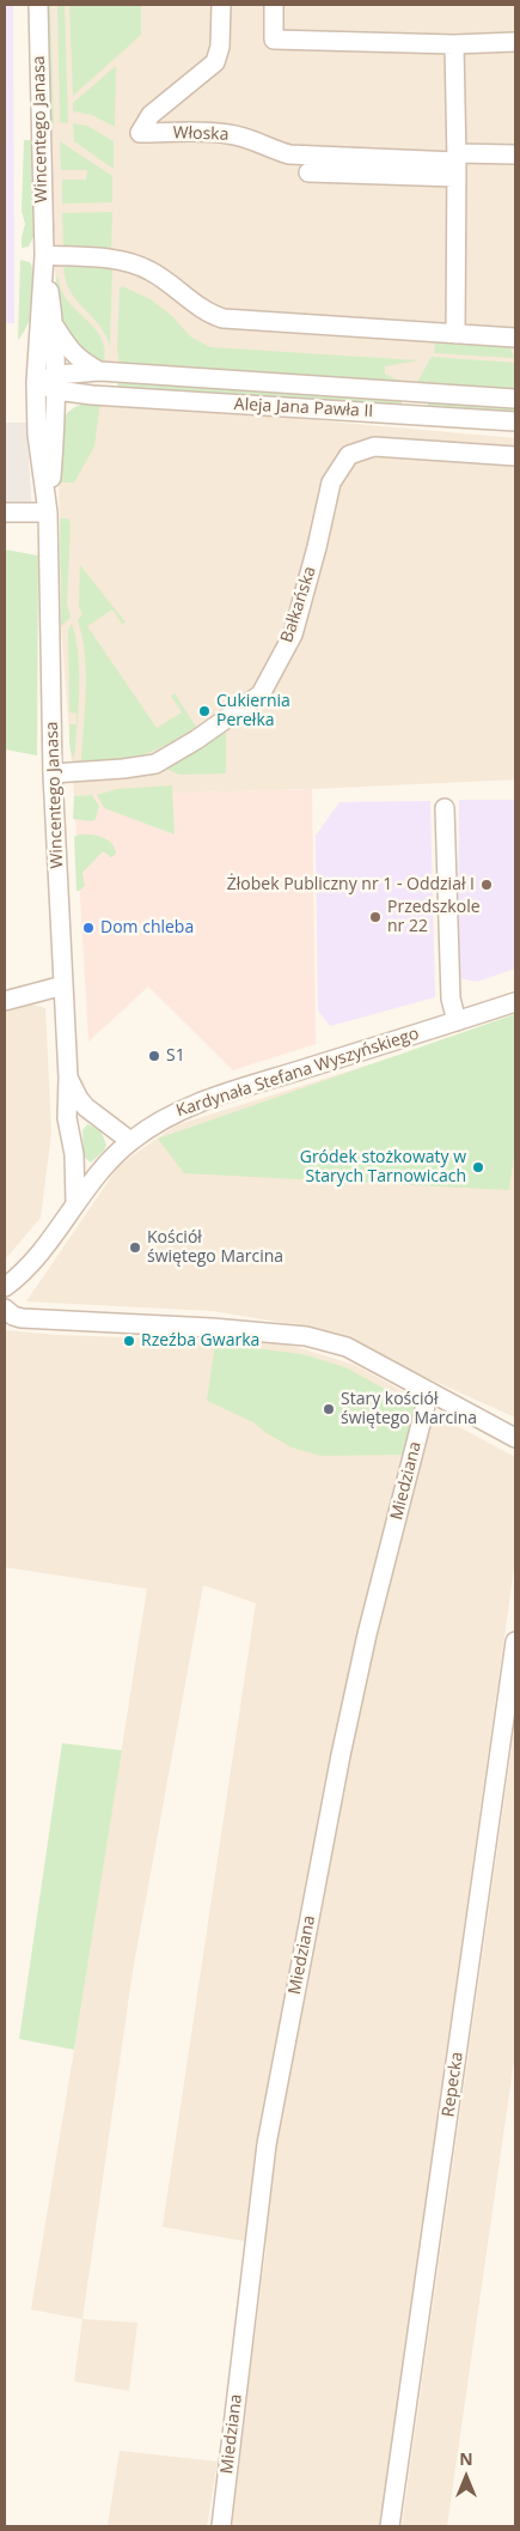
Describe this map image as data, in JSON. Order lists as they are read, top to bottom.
{
  "streets": {
    "street": [
      "Wincentego Janasa",
      "Włoska",
      "Aleja Jana Pawła II",
      "Bałkańska",
      "Kardynała Stefana Wyszyńskiego",
      "Miedziana",
      "Repecka"
    ]
  },
  "crossings": [
    ["Wincentego Janasa", "Aleja Jana Pawła II"],
    ["Wincentego Janasa", "Bałkańska"],
    ["Wincentego Janasa", "Kardynała Stefana Wyszyńskiego"]
  ],
  "places": [
    "Cukiernia Perełka",
    "Żłobek Publiczny nr 1 - Oddział I",
    "Przedszkole nr 22",
    "Dom chleba",
    "S1",
    "Gródek stożkowaty w Starych Tarnowicach",
    "Kościół świętego Marcina",
    "Rzeźba Gwarka",
    "Stary kościół świętego Marcina"
  ],
  "north": "top"
}
